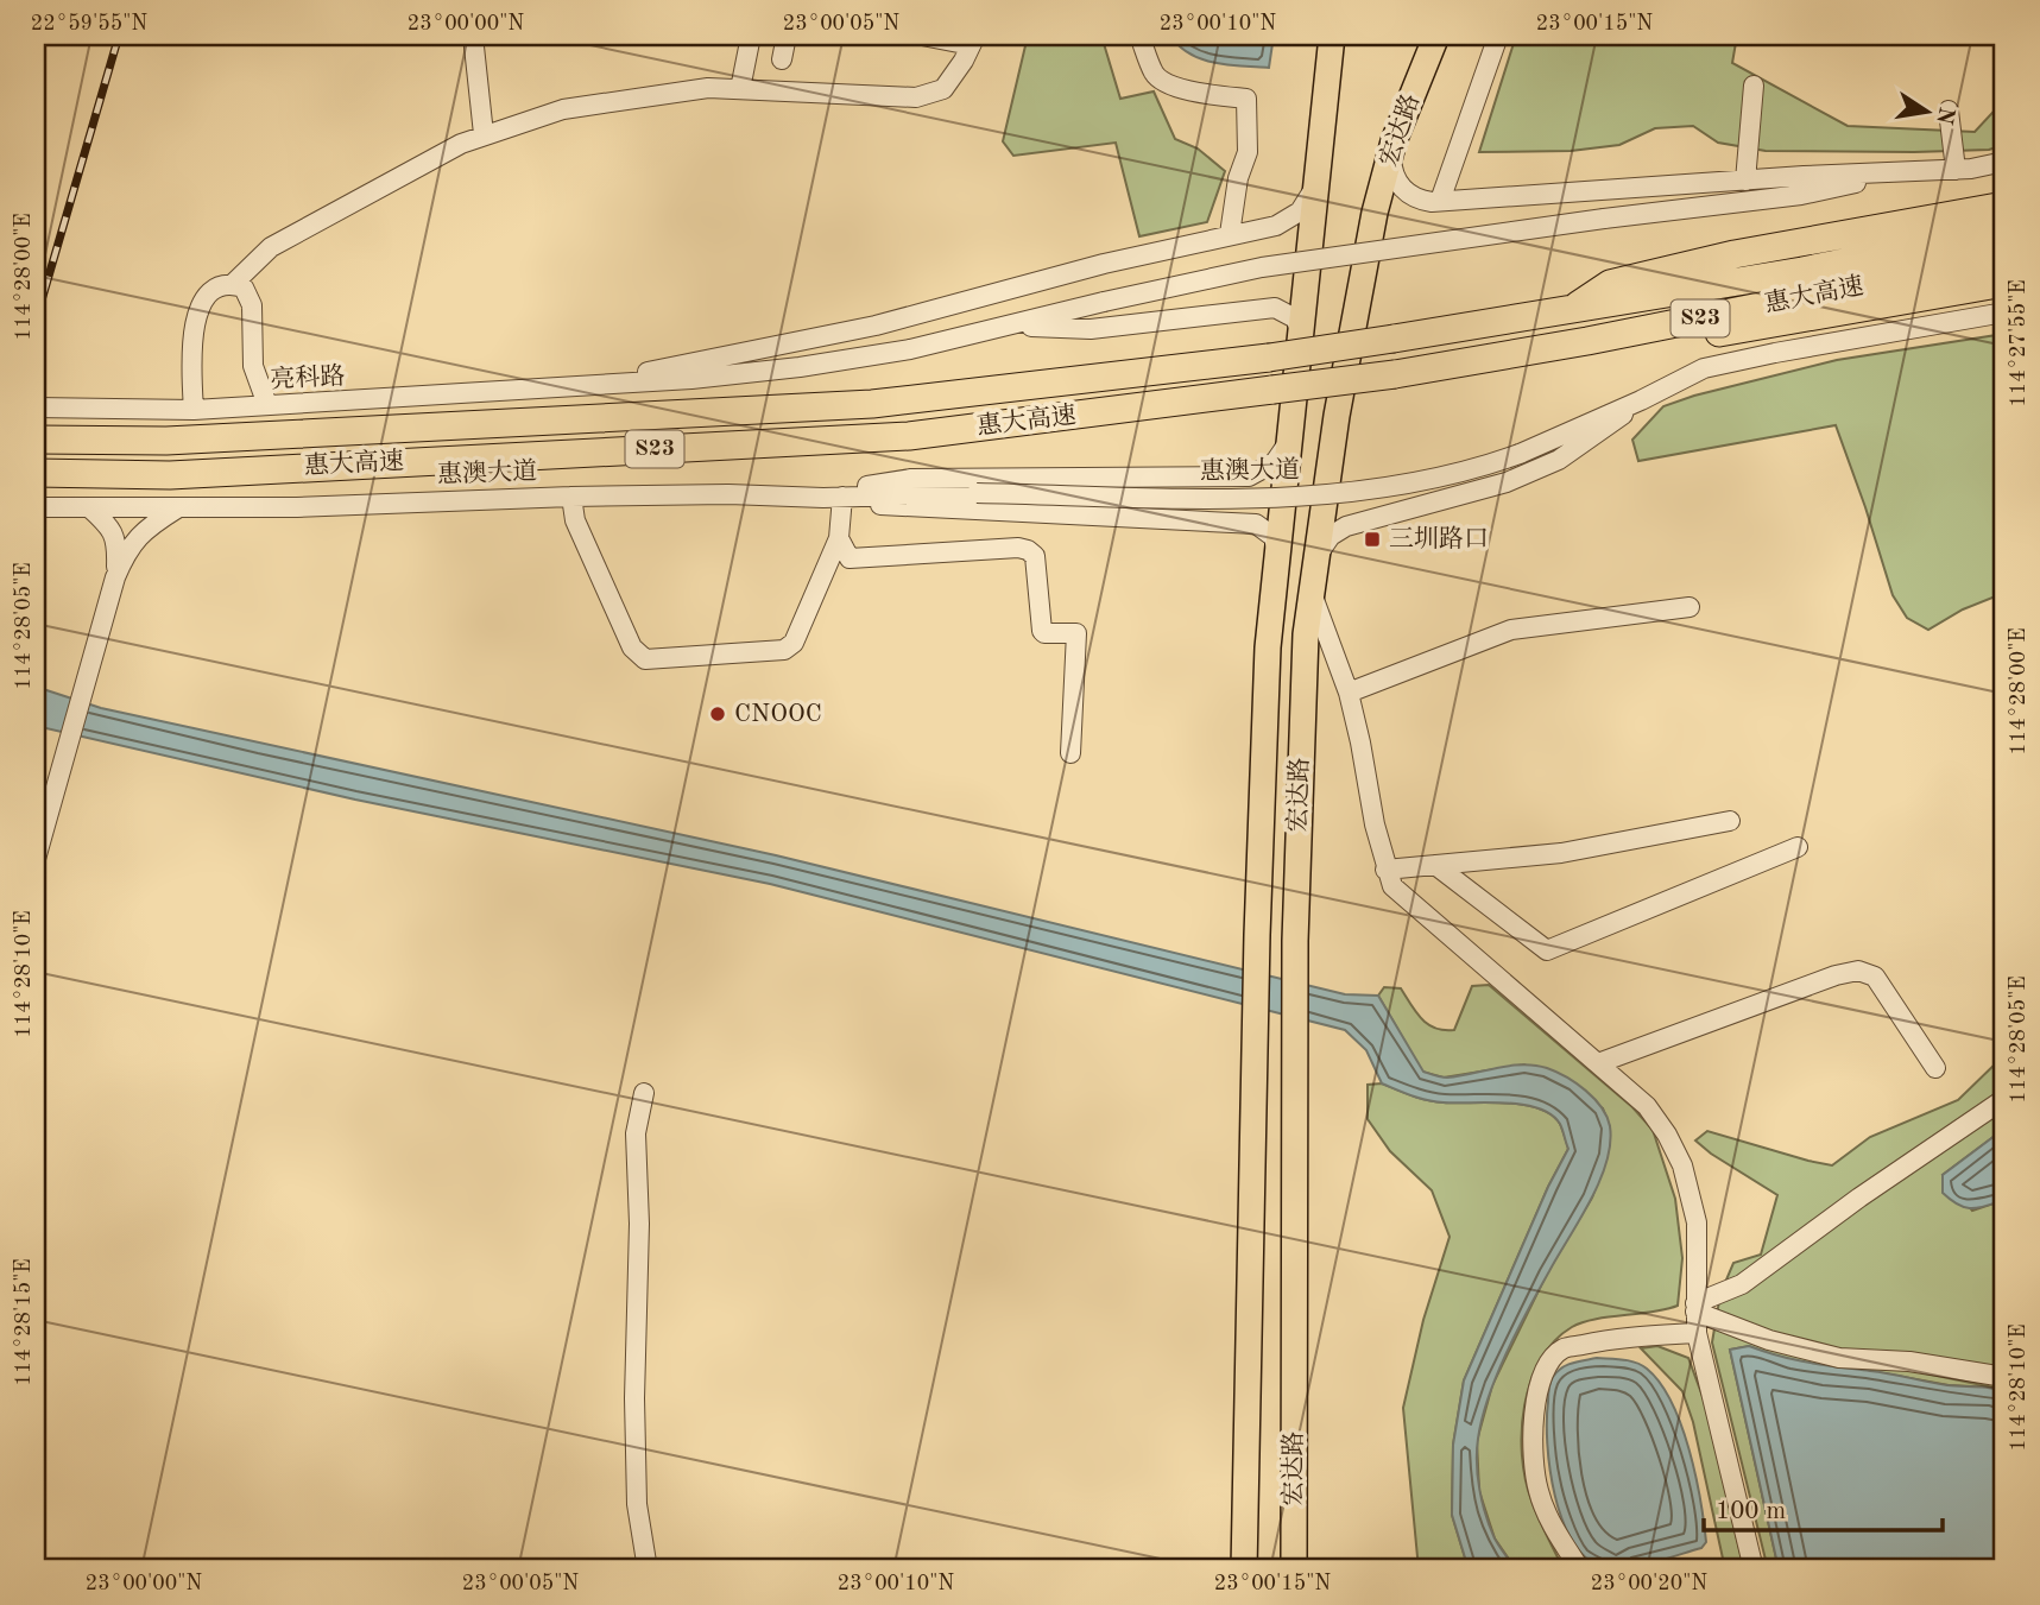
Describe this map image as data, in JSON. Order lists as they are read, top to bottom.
{
  "streets": {
    "highway": ["惠大高速", "S23"],
    "main road": ["宏达路"],
    "street": ["亮科路", "惠澳大道"]
  },
  "places": {
    "transit": ["三圳路口"],
    "other": ["CNOOC"]
  },
  "scale_bar": "100 m",
  "north": "right",
  "coordinates": [
    "22°59'55\"N",
    "23°00'00\"N",
    "23°00'05\"N",
    "23°00'10\"N",
    "23°00'15\"N",
    "114°28'00\"E",
    "114°27'55\"E",
    "114°28'05\"E",
    "114°28'10\"E",
    "114°28'15\"E",
    "23°00'20\"N"
  ]
}
